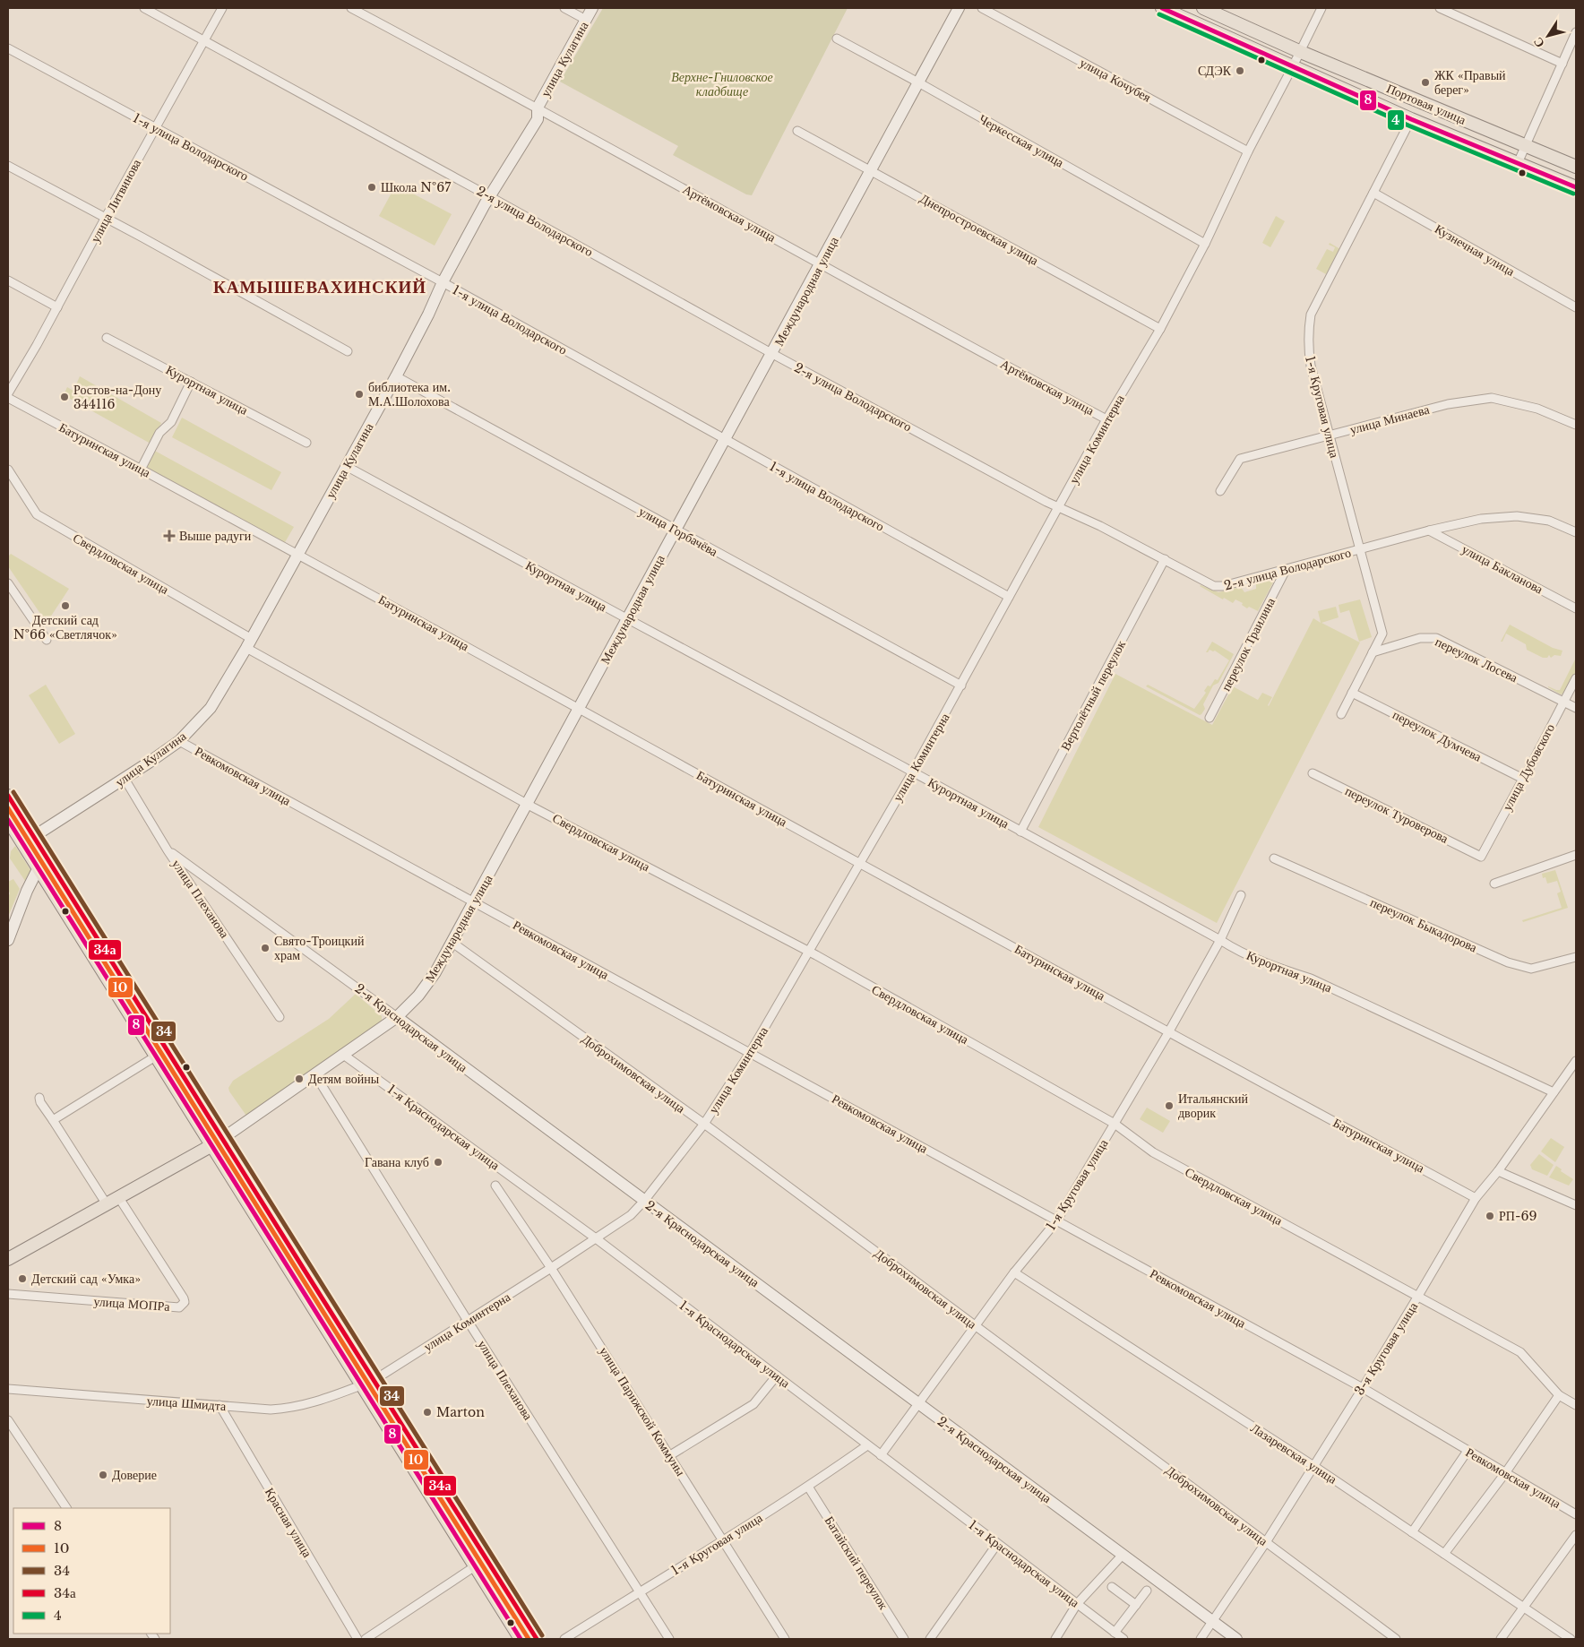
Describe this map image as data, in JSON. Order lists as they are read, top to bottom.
{
  "streets": {
    "main road": ["Портовая улица"],
    "street": [
      "улица Кулагина",
      "улица Кочубея",
      "Черкесская улица",
      "1-я улица Володарского",
      "улица Литвинова",
      "Артёмовская улица",
      "2-я улица Володарского",
      "Днепростроевская улица",
      "Кузнечная улица",
      "Международная улица",
      "Курортная улица",
      "1-я Круговая улица",
      "улица Минаева",
      "улица Коминтерна",
      "Батуринская улица",
      "улица Горбачёва",
      "Свердловская улица",
      "улица Бакланова",
      "переулок Траилина",
      "переулок Лосева",
      "Вертолётный переулок",
      "переулок Думчева",
      "улица Дубовского",
      "Ревкомовская улица",
      "переулок Туроверова",
      "улица Плеханова",
      "переулок Быкадорова",
      "2-я Краснодарская улица",
      "Доброхимовская улица",
      "1-я Краснодарская улица",
      "улица МОПРа",
      "3-я Круговая улица",
      "улица Шмидта",
      "улица Парижской Коммуны",
      "Лазаревская улица",
      "Красная улица",
      "Батайский переулок"
    ]
  },
  "crossings": [
    ["улица Кулагина", "1-я улица Володарского"],
    ["улица Кулагина", "Артёмовская улица"],
    ["улица Кулагина", "2-я улица Володарского"],
    ["улица Кулагина", "Курортная улица"],
    ["улица Кулагина", "Батуринская улица"],
    ["улица Кулагина", "улица Горбачёва"],
    ["улица Кулагина", "Свердловская улица"],
    ["улица Кулагина", "Ревкомовская улица"],
    ["улица Кулагина", "улица Плеханова"],
    ["улица Кочубея", "улица Коминтерна"],
    ["Портовая улица", "1-я Круговая улица"],
    ["Портовая улица", "улица Коминтерна"],
    ["Черкесская улица", "Международная улица"],
    ["Черкесская улица", "улица Коминтерна"],
    ["1-я улица Володарского", "улица Литвинова"],
    ["1-я улица Володарского", "Международная улица"],
    ["1-я улица Володарского", "улица Коминтерна"],
    ["улица Литвинова", "2-я улица Володарского"],
    ["Артёмовская улица", "Международная улица"],
    ["Артёмовская улица", "улица Коминтерна"],
    ["2-я улица Володарского", "Международная улица"],
    ["2-я улица Володарского", "1-я Круговая улица"],
    ["2-я улица Володарского", "улица Коминтерна"],
    ["2-я улица Володарского", "улица Бакланова"],
    ["2-я улица Володарского", "переулок Траилина"],
    ["2-я улица Володарского", "Вертолётный переулок"],
    ["Днепростроевская улица", "Международная улица"],
    ["Днепростроевская улица", "улица Коминтерна"],
    ["Кузнечная улица", "1-я Круговая улица"],
    ["Международная улица", "Курортная улица"],
    ["Международная улица", "Батуринская улица"],
    ["Международная улица", "улица Горбачёва"],
    ["Международная улица", "Свердловская улица"],
    ["Международная улица", "Ревкомовская улица"],
    ["Международная улица", "улица Плеханова"],
    ["Международная улица", "2-я Краснодарская улица"],
    ["Международная улица", "Доброхимовская улица"],
    ["Международная улица", "1-я Краснодарская улица"],
    ["Курортная улица", "1-я Круговая улица"],
    ["Курортная улица", "улица Коминтерна"],
    ["Курортная улица", "Вертолётный переулок"],
    ["Курортная улица", "3-я Круговая улица"],
    ["1-я Круговая улица", "улица Минаева"],
    ["1-я Круговая улица", "Батуринская улица"],
    ["1-я Круговая улица", "Свердловская улица"],
    ["1-я Круговая улица", "переулок Лосева"],
    ["1-я Круговая улица", "Ревкомовская улица"],
    ["1-я Круговая улица", "улица Плеханова"],
    ["1-я Круговая улица", "2-я Краснодарская улица"],
    ["1-я Круговая улица", "Доброхимовская улица"],
    ["1-я Круговая улица", "1-я Краснодарская улица"],
    ["1-я Круговая улица", "улица Парижской Коммуны"],
    ["1-я Круговая улица", "Лазаревская улица"],
    ["1-я Круговая улица", "Батайский переулок"],
    ["улица Коминтерна", "Батуринская улица"],
    ["улица Коминтерна", "улица Горбачёва"],
    ["улица Коминтерна", "Свердловская улица"],
    ["улица Коминтерна", "Ревкомовская улица"],
    ["улица Коминтерна", "улица Плеханова"],
    ["улица Коминтерна", "2-я Краснодарская улица"],
    ["улица Коминтерна", "Доброхимовская улица"],
    ["улица Коминтерна", "1-я Краснодарская улица"],
    ["улица Коминтерна", "улица Парижской Коммуны"],
    ["Батуринская улица", "3-я Круговая улица"],
    ["Свердловская улица", "3-я Круговая улица"],
    ["переулок Лосева", "улица Дубовского"],
    ["переулок Думчева", "улица Дубовского"],
    ["улица Дубовского", "переулок Туроверова"],
    ["Ревкомовская улица", "3-я Круговая улица"],
    ["улица Плеханова", "2-я Краснодарская улица"],
    ["2-я Краснодарская улица", "3-я Круговая улица"],
    ["Доброхимовская улица", "3-я Круговая улица"],
    ["3-я Круговая улица", "Лазаревская улица"],
    ["улица Шмидта", "Красная улица"]
  ],
  "districts": ["КАМЫШЕВАХИНСКИЙ"],
  "parks": ["Верхне-Гниловское кладбище"],
  "places": {
    "other": [
      "СДЭК",
      "ЖК «Правый берег»",
      "Школа №67",
      "библиотека им. М.А.Шолохова",
      "Ростов-на-Дону 344116",
      "Детский сад №66 «Светлячок»",
      "Свято-Троицкий храм",
      "Детям войны",
      "Итальянский дворик",
      "Гавана клуб",
      "РП-69",
      "Детский сад «Умка»",
      "Marton",
      "Доверие"
    ],
    "health": ["Выше радуги"]
  },
  "lines": [
    "transit line 8",
    "transit line 4",
    "transit line 34",
    "transit line 34а",
    "transit line 10"
  ],
  "legend": [
    "8",
    "10",
    "34",
    "34а",
    "4"
  ],
  "north": "bottom left"
}
